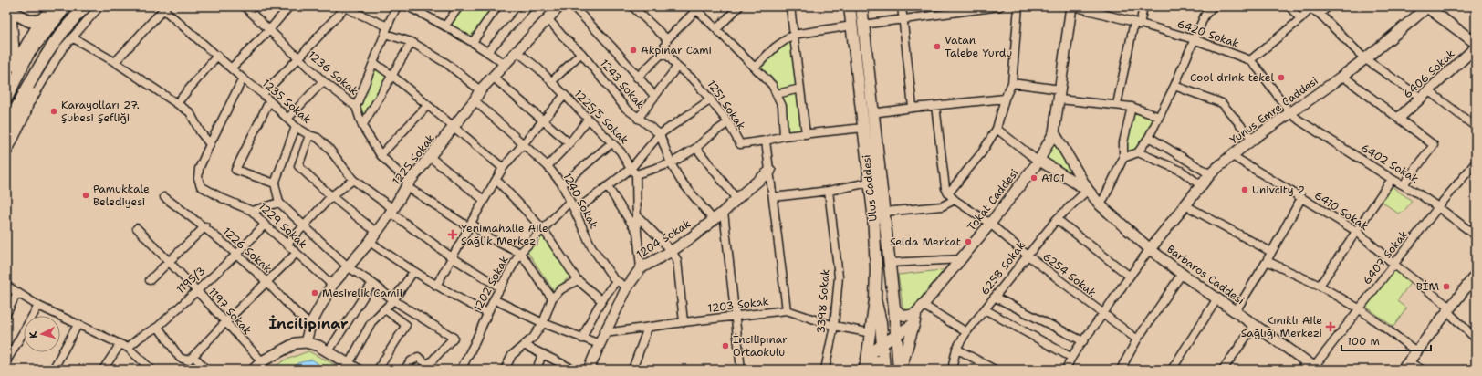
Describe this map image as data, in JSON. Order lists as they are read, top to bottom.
{
  "streets": {
    "main road": ["Ulus Caddesi"],
    "street": [
      "6420 Sokak",
      "1236 Sokak",
      "6406 Sokak",
      "1243 Sokak",
      "1235 Sokak",
      "1251 Sokak",
      "Yunus Emre Caddesi",
      "1225/5 Sokak",
      "1225 Sokak",
      "6402 Sokak",
      "Tokat Caddesi",
      "1240 Sokak",
      "6410 Sokak",
      "1229 Sokak",
      "1204 Sokak",
      "1226 Sokak",
      "6407 Sokak",
      "6258 Sokak",
      "6254 Sokak",
      "Barbaros Caddesi",
      "1195/3",
      "1202 Sokak",
      "3398 Sokak",
      "1203 Sokak",
      "1197 Sokak"
    ]
  },
  "crossings": [
    ["6420 Sokak", "Yunus Emre Caddesi"],
    ["6420 Sokak", "6402 Sokak"],
    ["6420 Sokak", "Tokat Caddesi"],
    ["1236 Sokak", "1225 Sokak"],
    ["1236 Sokak", "1202 Sokak"],
    ["1243 Sokak", "1225 Sokak"],
    ["1235 Sokak", "1225 Sokak"],
    ["1235 Sokak", "1229 Sokak"],
    ["1235 Sokak", "1202 Sokak"],
    ["1251 Sokak", "Ulus Caddesi"],
    ["Yunus Emre Caddesi", "6402 Sokak"],
    ["Yunus Emre Caddesi", "6410 Sokak"],
    ["Yunus Emre Caddesi", "Barbaros Caddesi"],
    ["1225/5 Sokak", "1225 Sokak"],
    ["1225/5 Sokak", "1204 Sokak"],
    ["1225 Sokak", "1240 Sokak"],
    ["1225 Sokak", "1229 Sokak"],
    ["1225 Sokak", "1226 Sokak"],
    ["6402 Sokak", "6407 Sokak"],
    ["Ulus Caddesi", "Tokat Caddesi"],
    ["Tokat Caddesi", "6254 Sokak"],
    ["Tokat Caddesi", "Barbaros Caddesi"],
    ["1240 Sokak", "1204 Sokak"],
    ["1240 Sokak", "1202 Sokak"],
    ["6410 Sokak", "6407 Sokak"],
    ["1229 Sokak", "1195/3"],
    ["1204 Sokak", "1203 Sokak"],
    ["1226 Sokak", "1195/3"],
    ["6407 Sokak", "Barbaros Caddesi"],
    ["6258 Sokak", "6254 Sokak"],
    ["6258 Sokak", "Barbaros Caddesi"],
    ["1195/3", "1197 Sokak"],
    ["3398 Sokak", "1203 Sokak"]
  ],
  "districts": ["İncilipınar"],
  "places": {
    "other": [
      "Vatan Talebe Yurdu",
      "Akpınar Cami",
      "Cool drink tekel",
      "Karayolları 27. Şubesi Şefliği",
      "A101",
      "Univcity 2",
      "Pamukkale Belediyesi",
      "Selda Merkat",
      "BİM",
      "Mesirelik Camii",
      "İncilipınar Ortaokulu"
    ],
    "health": ["Yenimahalle Aile Sağlık Merkezi", "Kınıklı Aile Sağlığı Merkezi"]
  },
  "scale_bar": "100 m",
  "north": "left"
}
